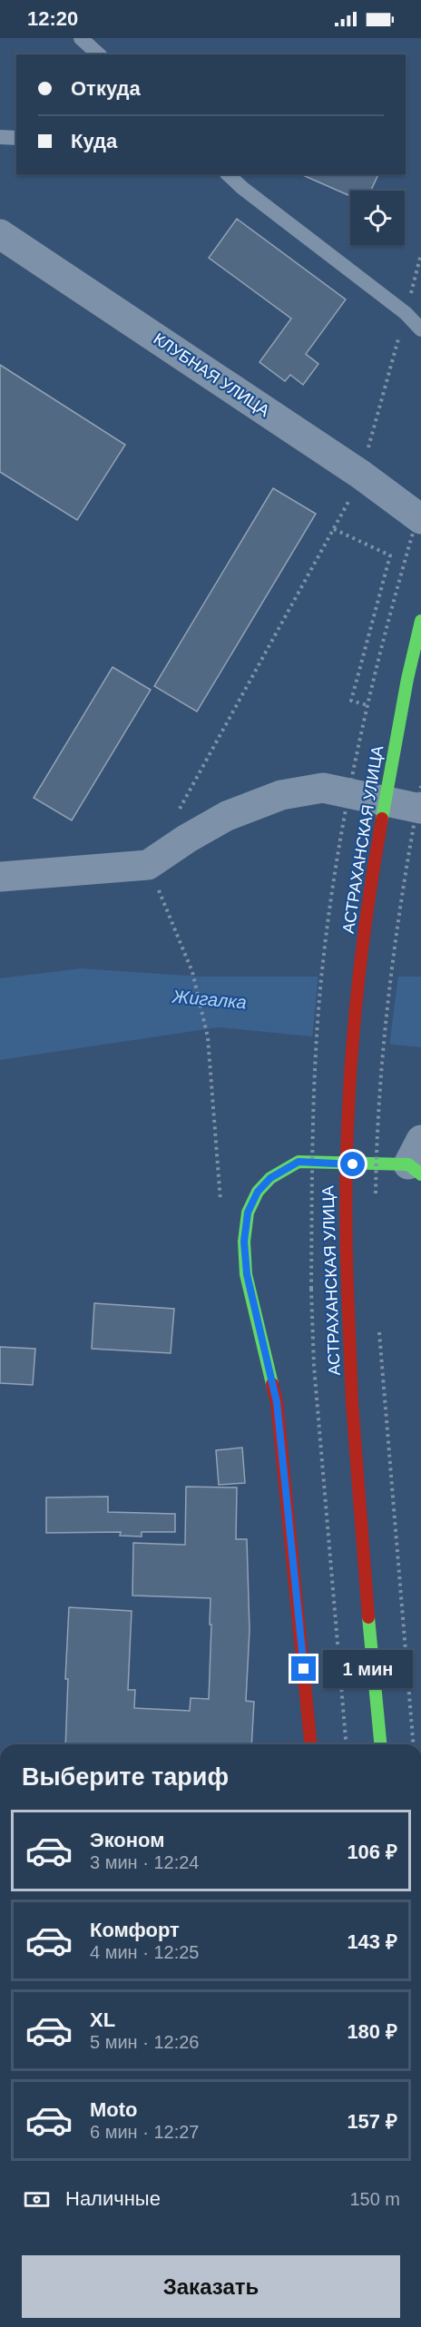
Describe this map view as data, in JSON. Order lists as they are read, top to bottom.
{
  "streets": {
    "main road": ["АСТРАХАНСКАЯ УЛИЦА"],
    "street": ["КЛУБНАЯ УЛИЦА"]
  },
  "water": ["Жигалка"],
  "page": {
    "status": "12:20",
    "banner": ["Откуда", "Куда"],
    "bubble": "1 мин",
    "heading": "Выберите тариф",
    "list": [
      {
        "name": "Эконом",
        "note": "3 мин · 12:24",
        "value": "106 ₽"
      },
      {
        "name": "Комфорт",
        "note": "4 мин · 12:25",
        "value": "143 ₽"
      },
      {
        "name": "XL",
        "note": "5 мин · 12:26",
        "value": "180 ₽"
      },
      {
        "name": "Moto",
        "note": "6 мин · 12:27",
        "value": "157 ₽"
      }
    ],
    "pay": ["Наличные", "150 m"],
    "buttons": "Заказать"
  }
}
